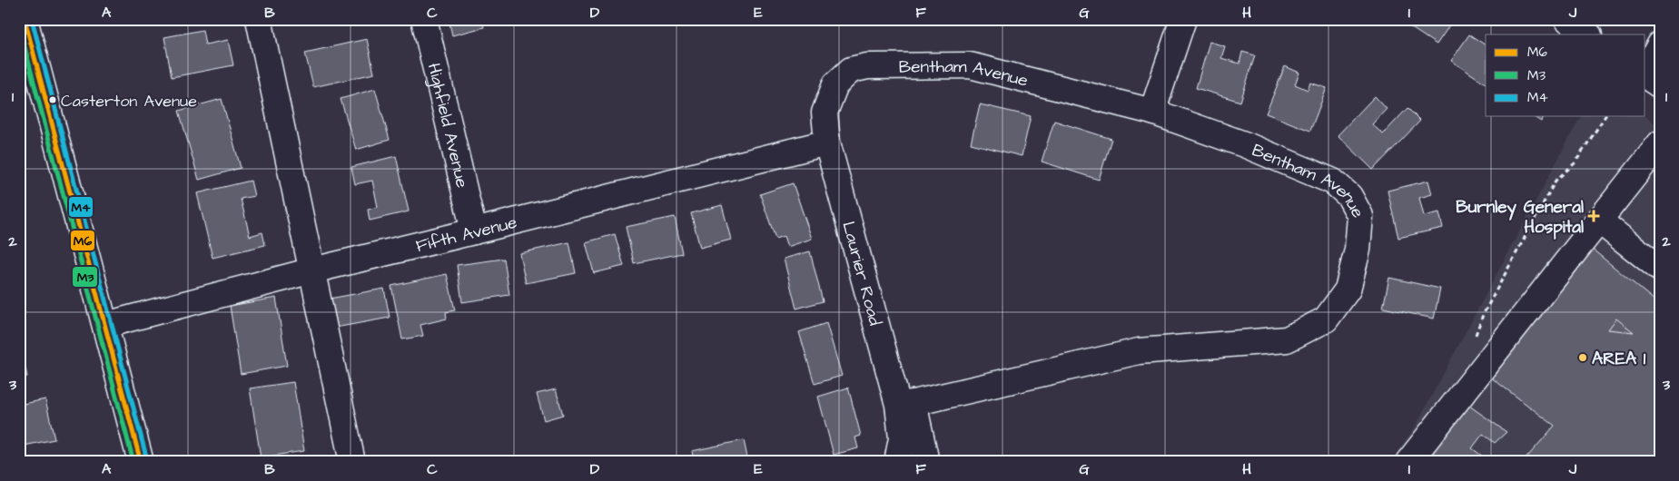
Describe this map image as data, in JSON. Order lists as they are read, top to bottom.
{
  "streets": {
    "main road": [
      "Bentham Avenue",
      "Highfield Avenue",
      "Fifth Avenue",
      "Laurier Road"
    ]
  },
  "crossings": [
    ["Bentham Avenue", "Fifth Avenue"],
    ["Bentham Avenue", "Laurier Road"],
    ["Highfield Avenue", "Fifth Avenue"],
    ["Fifth Avenue", "Laurier Road"]
  ],
  "places": {
    "other": ["Casterton Avenue", "AREA 1"],
    "health": ["Burnley General Hospital"]
  },
  "lines": ["transit line M6", "transit line M4", "transit line M3"],
  "legend": ["M6", "M3", "M4"],
  "grid": {
    "columns": [
      "A",
      "B",
      "C",
      "D",
      "E",
      "F",
      "G",
      "H",
      "I",
      "J"
    ],
    "rows": ["1", "2", "3"]
  }
}
